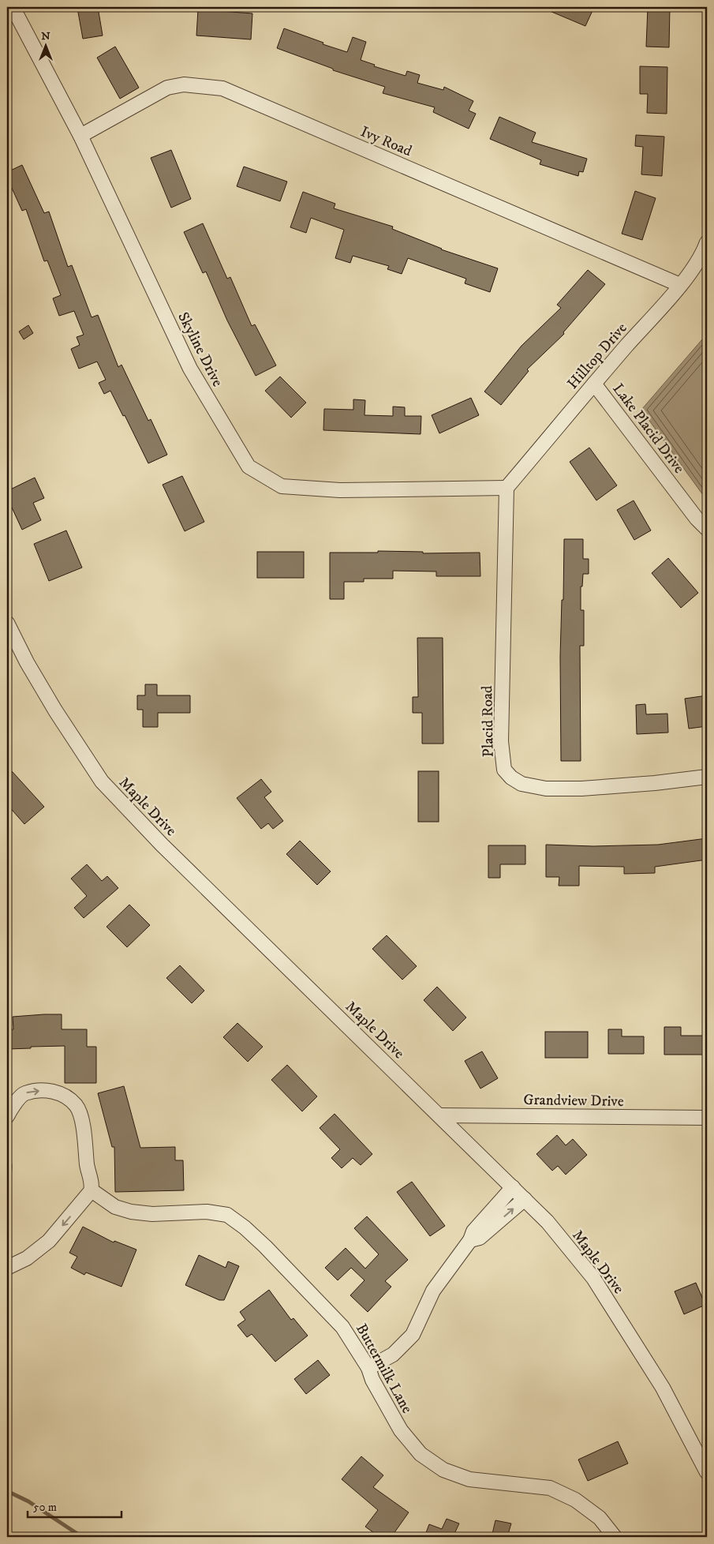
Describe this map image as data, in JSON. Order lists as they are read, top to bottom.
{
  "streets": {
    "street": [
      "Ivy Road",
      "Skyline Drive",
      "Hilltop Drive",
      "Lake Placid Drive",
      "Placid Road",
      "Maple Drive",
      "Grandview Drive",
      "Buttermilk Lane"
    ]
  },
  "crossings": [
    ["Ivy Road", "Skyline Drive"],
    ["Ivy Road", "Hilltop Drive"],
    ["Skyline Drive", "Hilltop Drive"],
    ["Skyline Drive", "Placid Road"],
    ["Hilltop Drive", "Lake Placid Drive"],
    ["Hilltop Drive", "Placid Road"],
    ["Maple Drive", "Grandview Drive"]
  ],
  "scale_bar": "50 m",
  "north": "top"
}
